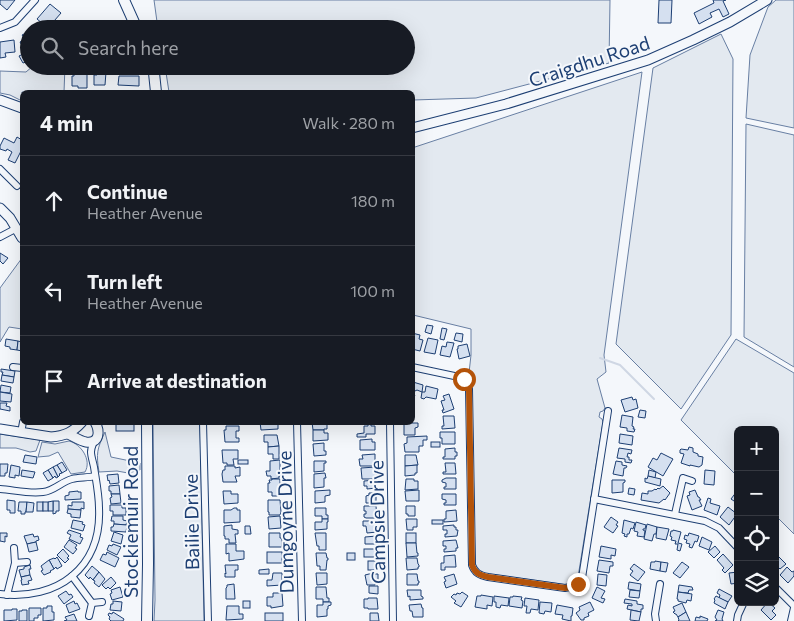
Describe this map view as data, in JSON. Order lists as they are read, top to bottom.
{
  "streets": {
    "main road": ["Craigdhu Road", "Stockiemuir Road"],
    "street": ["Bailie Drive", "Dumgoyne Drive", "Campsie Drive"]
  },
  "page": {
    "search": "Search here",
    "heading": ["4 min", "Walk · 280 m"],
    "list": [
      ["Continue", "Heather Avenue", "180 m"],
      ["Turn left", "Heather Avenue", "100 m"],
      "Arrive at destination"
    ],
    "map_buttons": ["+", "−"]
  }
}
